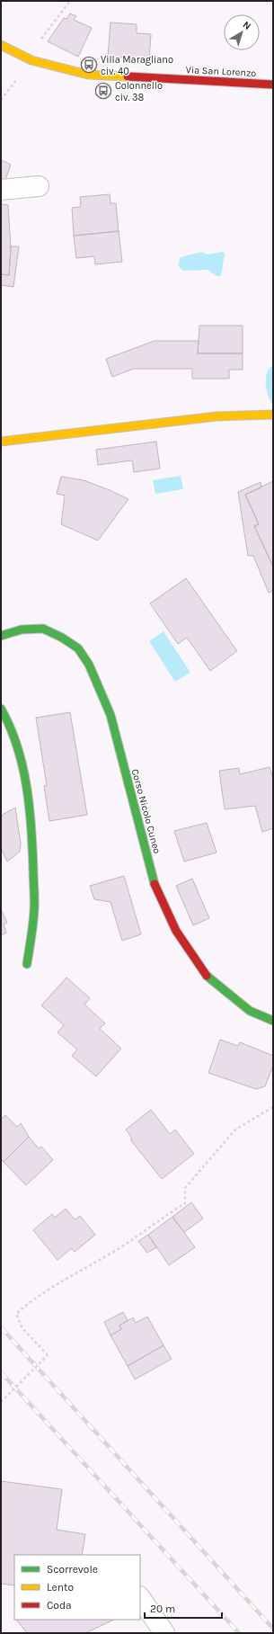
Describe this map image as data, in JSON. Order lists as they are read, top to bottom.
{
  "streets": {
    "main road": ["Via San Lorenzo", "Corso Nicolo Cuneo"]
  },
  "places": {
    "bus stop": ["Villa Maragliano civ. 40", "Colonnello civ. 38"]
  },
  "legend": ["Scorrevole", "Lento", "Coda"],
  "scale_bar": "20 m",
  "north": "top right"
}
